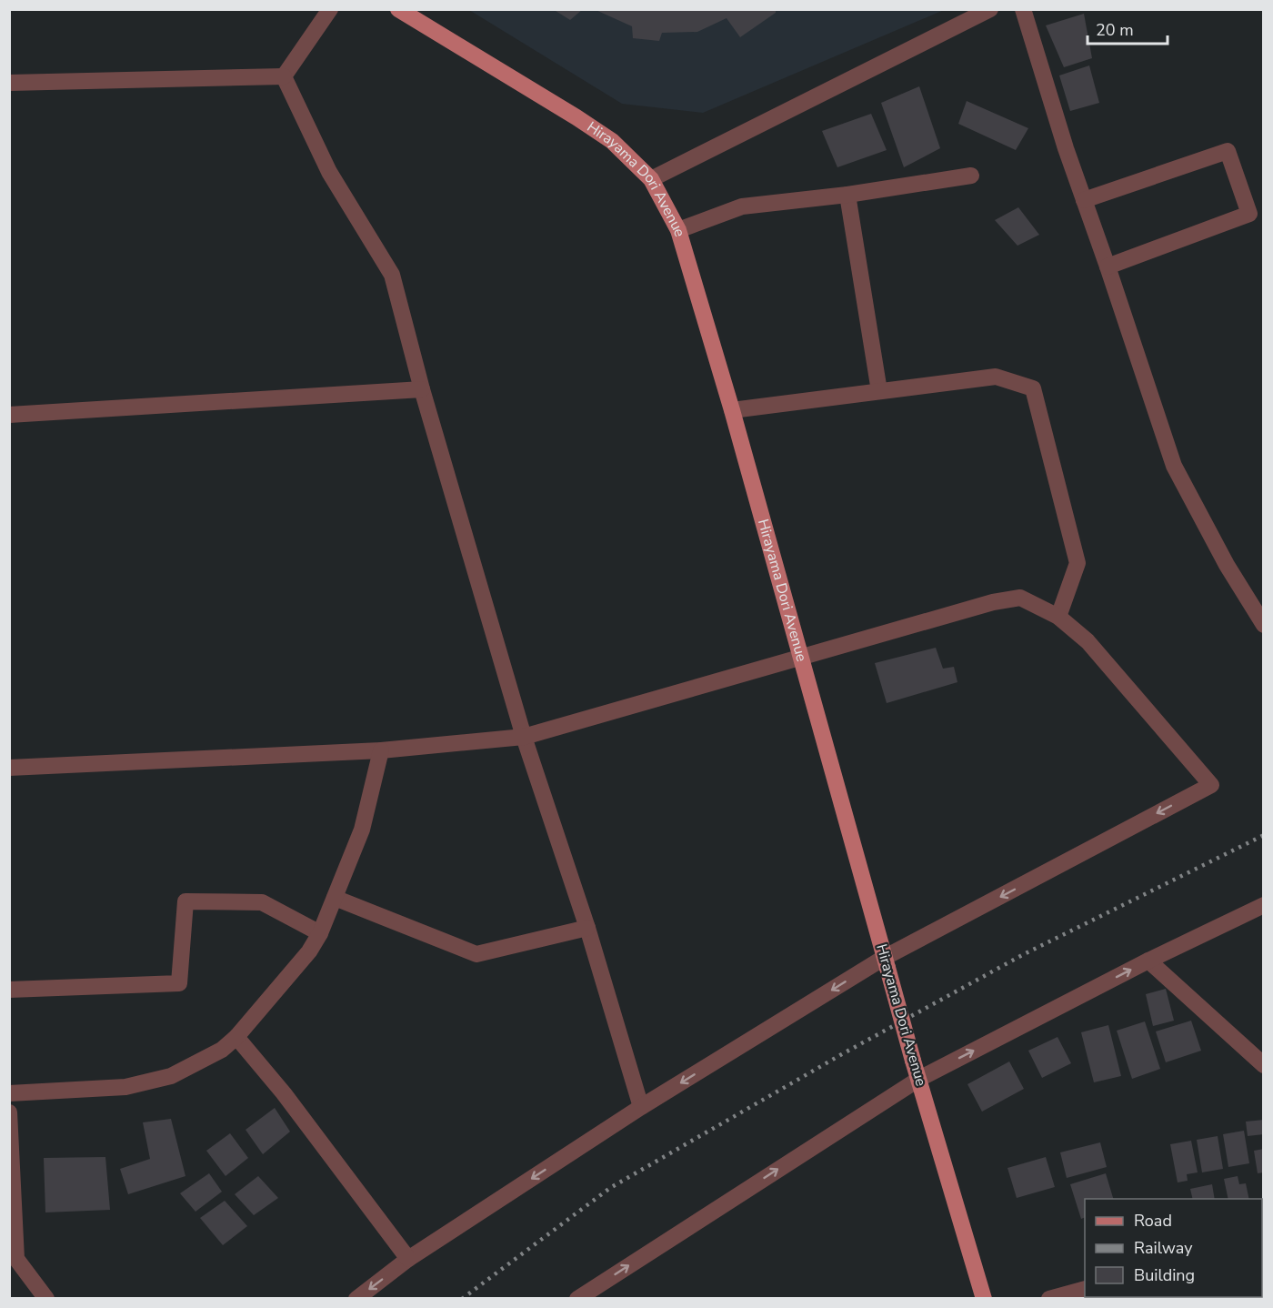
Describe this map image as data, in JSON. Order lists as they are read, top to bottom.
{
  "streets": {
    "main road": ["Hirayama Dori Avenue"]
  },
  "legend": ["Road", "Railway", "Building"],
  "scale_bar": "20 m"
}
